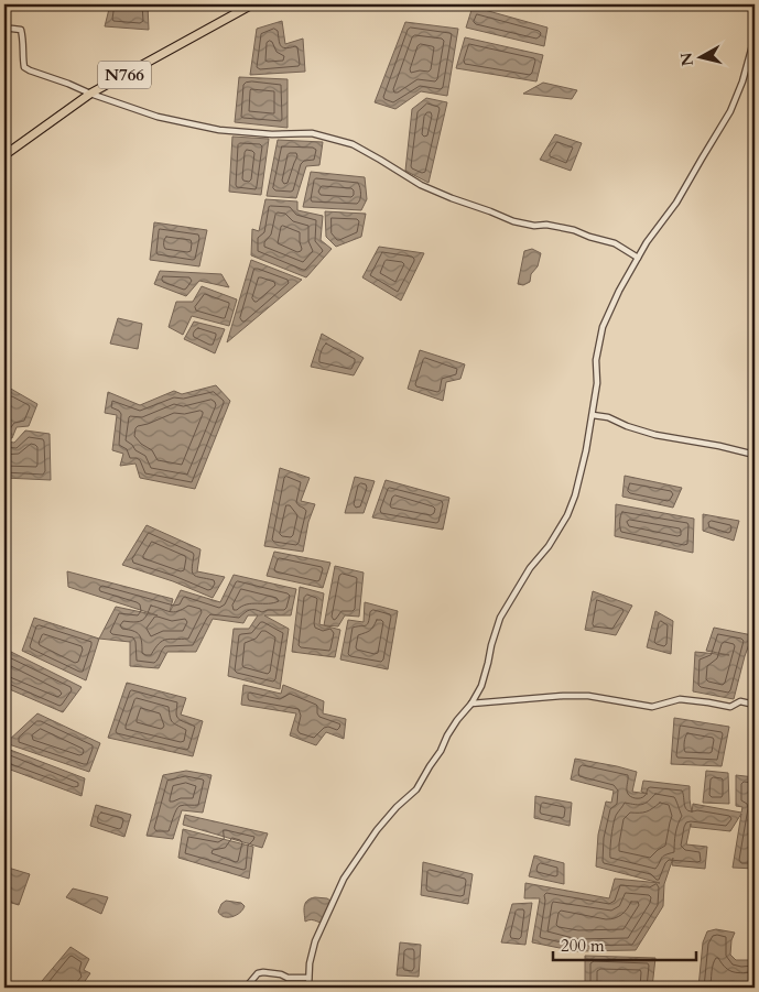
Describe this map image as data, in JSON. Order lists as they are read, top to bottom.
{
  "streets": {
    "highway": ["N766"]
  },
  "scale_bar": "200 m",
  "north": "left"
}
